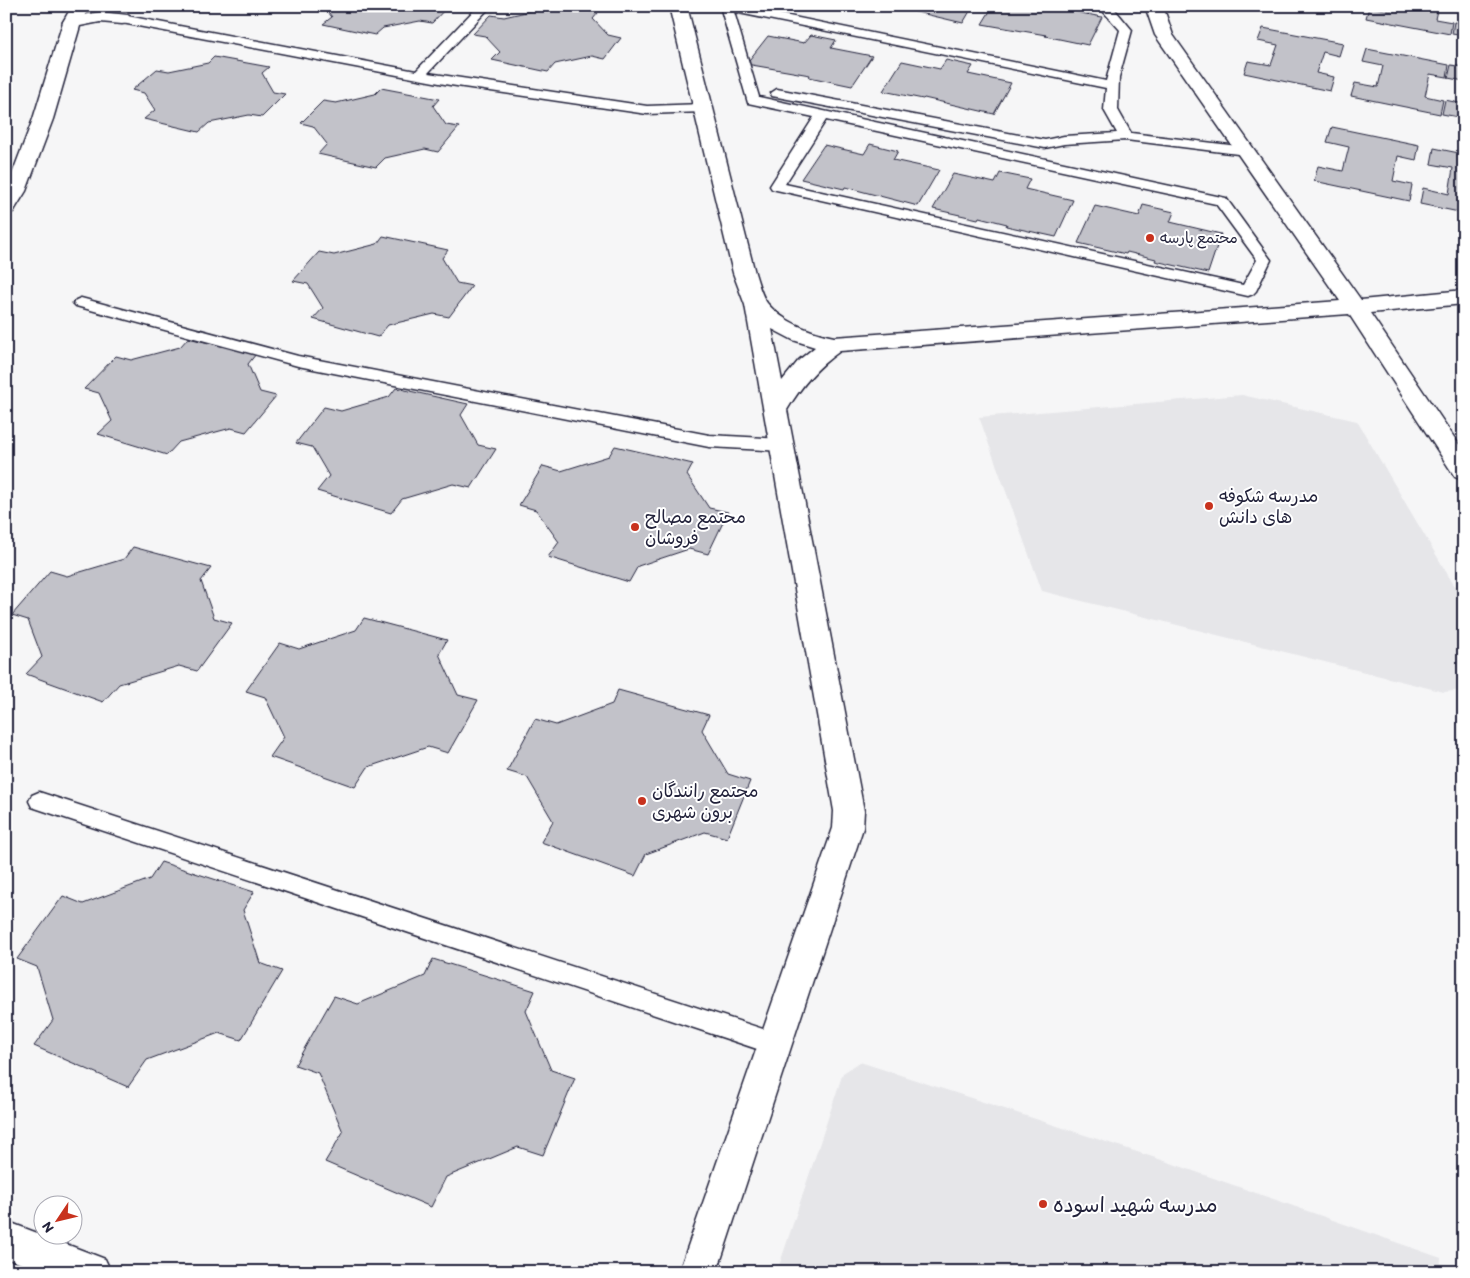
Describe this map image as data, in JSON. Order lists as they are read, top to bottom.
{
  "places": [
    "محتمع پارسه",
    "مدرسه شکوفه های دانش",
    "محتمع مصالح فروشان",
    "محتمع رانندگان برون شهری",
    "مدرسه شهید اسوده"
  ],
  "north": "bottom left"
}
